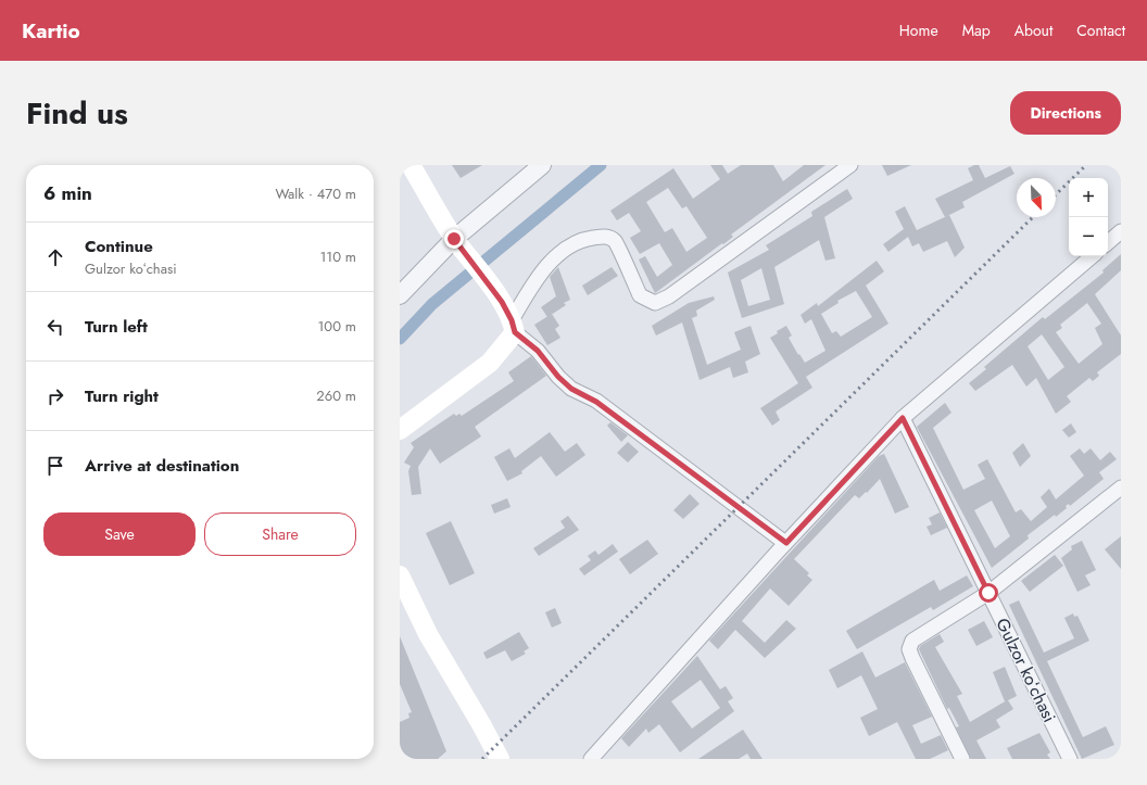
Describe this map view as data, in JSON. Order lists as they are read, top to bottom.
{
  "streets": {
    "street": ["Gulzor koʻchasi"]
  },
  "north": "bottom right",
  "page": {
    "header": "Kartio",
    "nav": [
      "Home",
      "Map",
      "About",
      "Contact"
    ],
    "title": "Find us",
    "buttons": [
      "Directions",
      ["Save", "Share"]
    ],
    "heading": ["6 min", "Walk · 470 m"],
    "map_buttons": ["+", "−"],
    "list": [
      ["Continue", "Gulzor koʻchasi", "110 m"],
      ["Turn left", "100 m"],
      ["Turn right", "260 m"],
      "Arrive at destination"
    ]
  }
}
